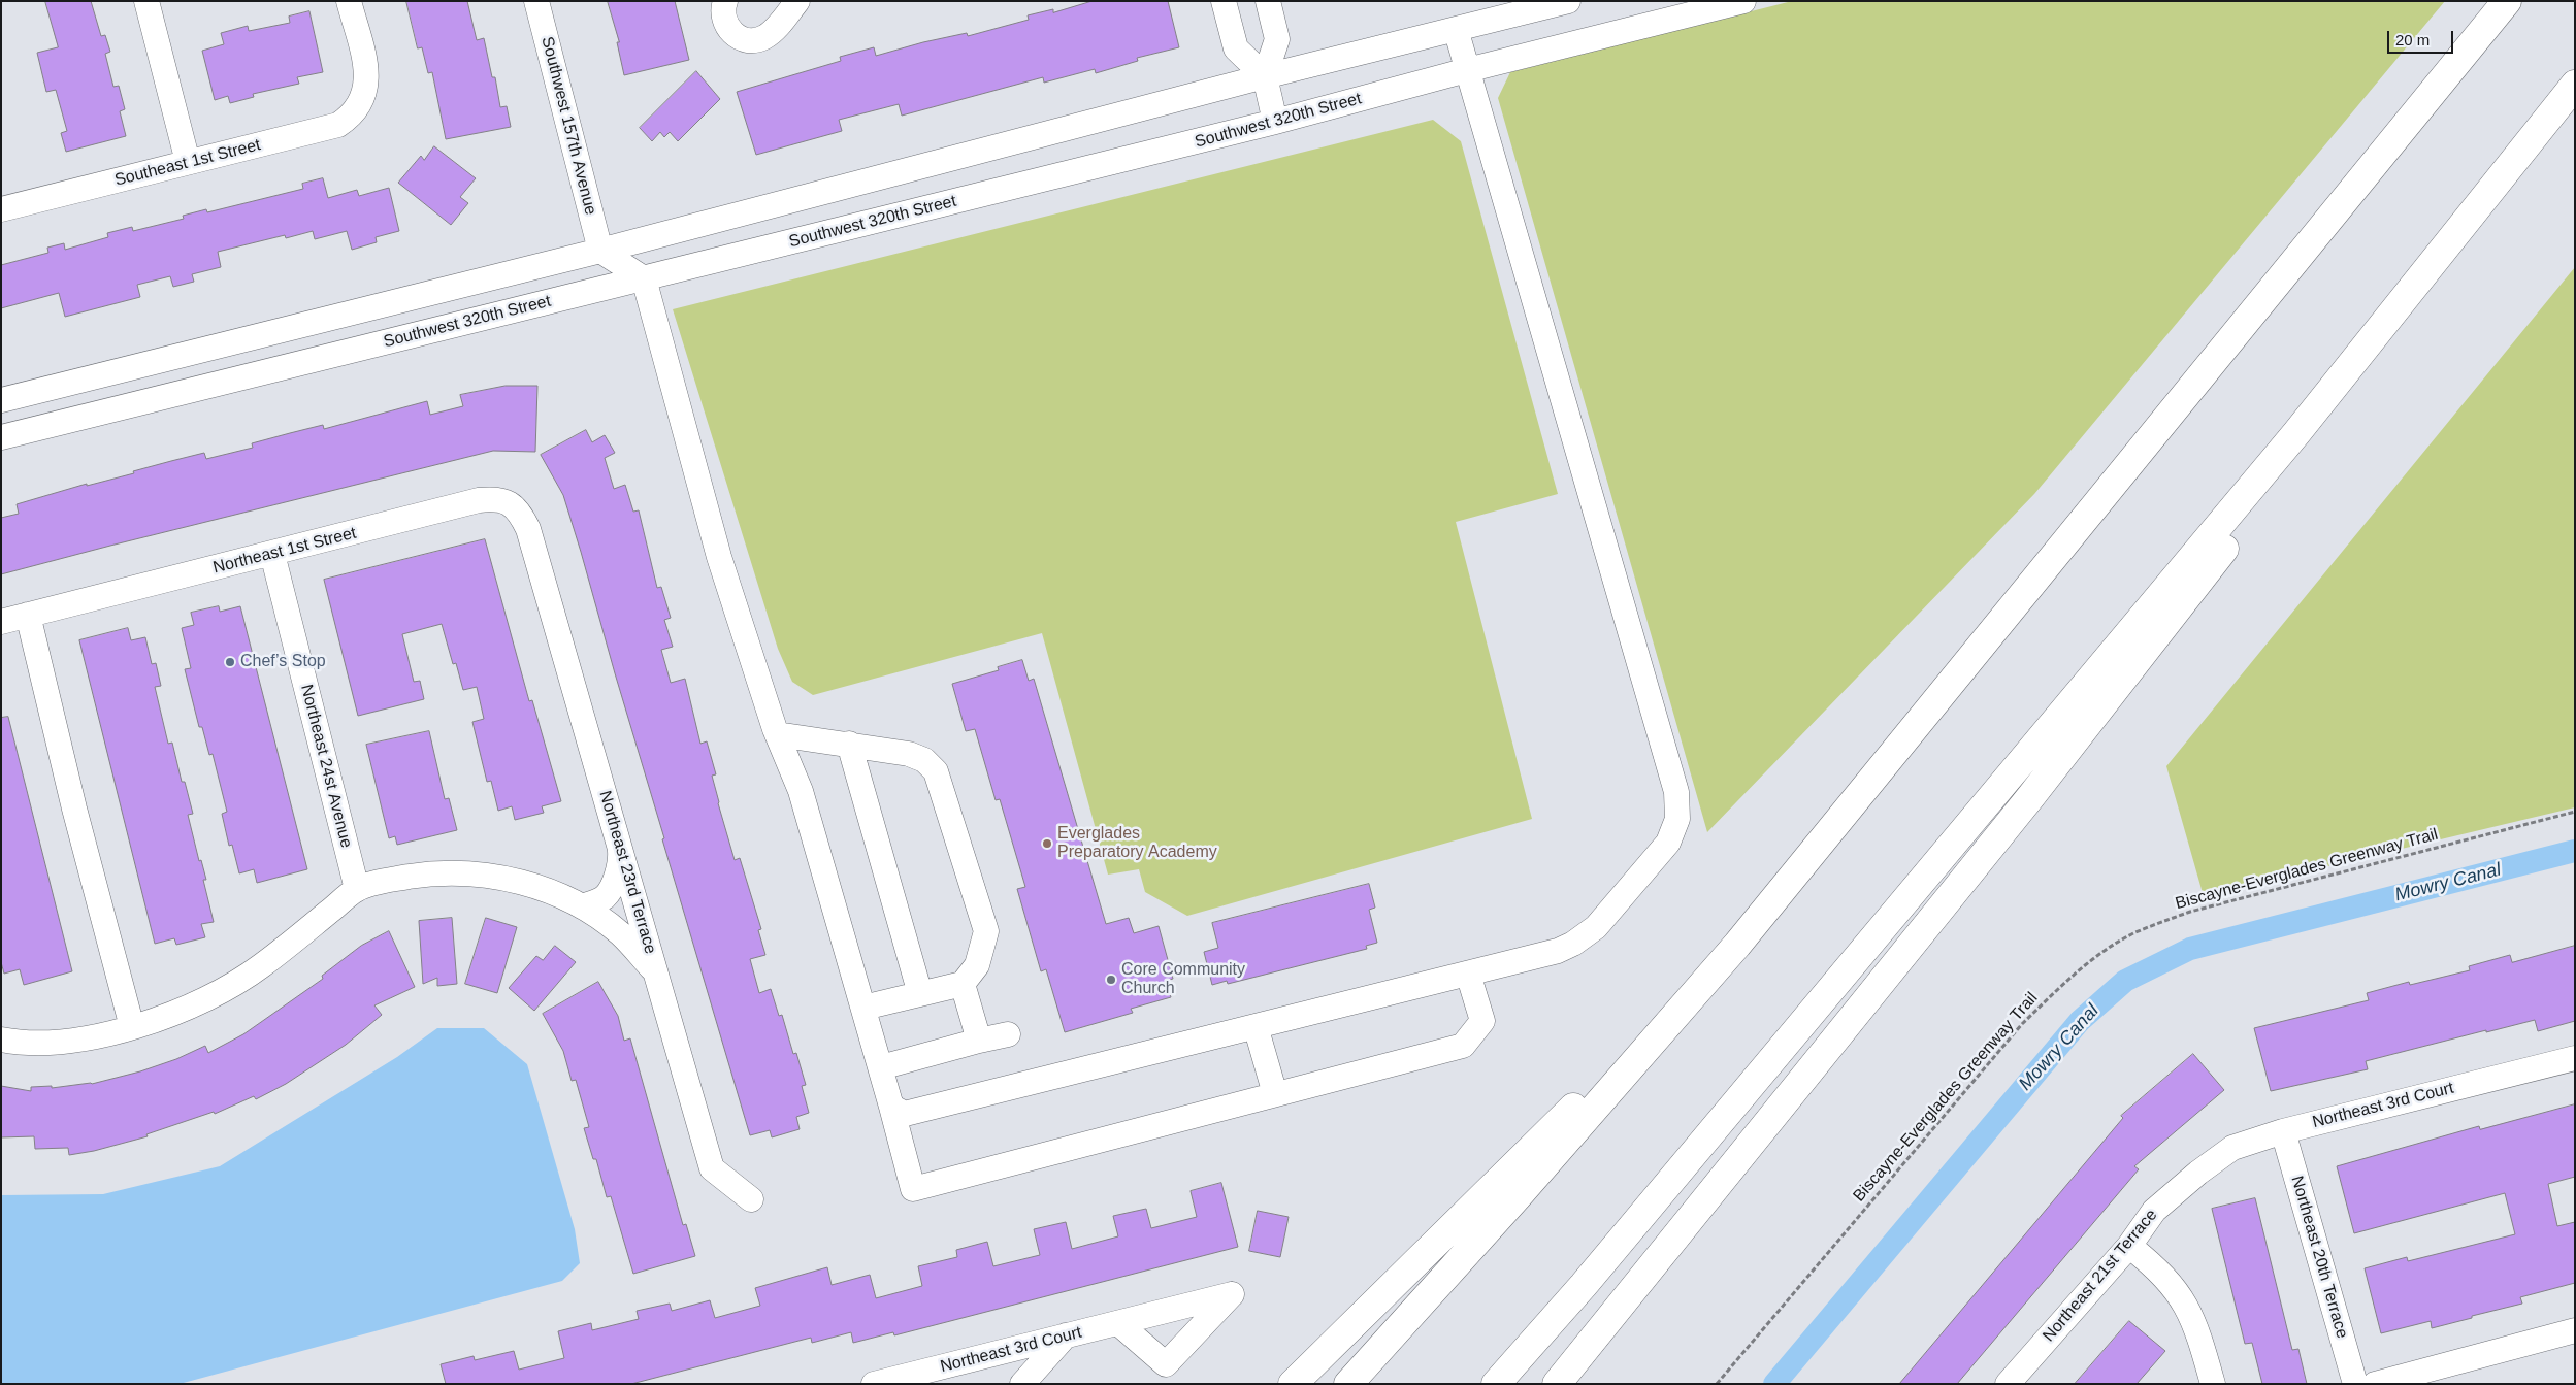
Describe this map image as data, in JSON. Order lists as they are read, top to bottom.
{
  "streets": {
    "street": [
      "Southwest 320th Street",
      "Southwest 157th Avenue",
      "Southeast 1st Street",
      "Northeast 1st Street",
      "Northeast 24st Avenue",
      "Northeast 23rd Terrace",
      "Northeast 3rd Court",
      "Northeast 20th Terrace",
      "Northeast 21st Terrace"
    ],
    "path": ["Biscayne-Everglades Greenway Trail"]
  },
  "crossings": [
    ["Northeast 1st Street", "Northeast 24st Avenue"],
    ["Northeast 1st Street", "Northeast 23rd Terrace"],
    ["Northeast 3rd Court", "Northeast 20th Terrace"],
    ["Northeast 3rd Court", "Northeast 21st Terrace"]
  ],
  "water": ["Mowry Canal"],
  "places": ["Chef’s Stop", "Everglades Preparatory Academy", "Core Community Church"],
  "scale_bar": "20 m"
}
